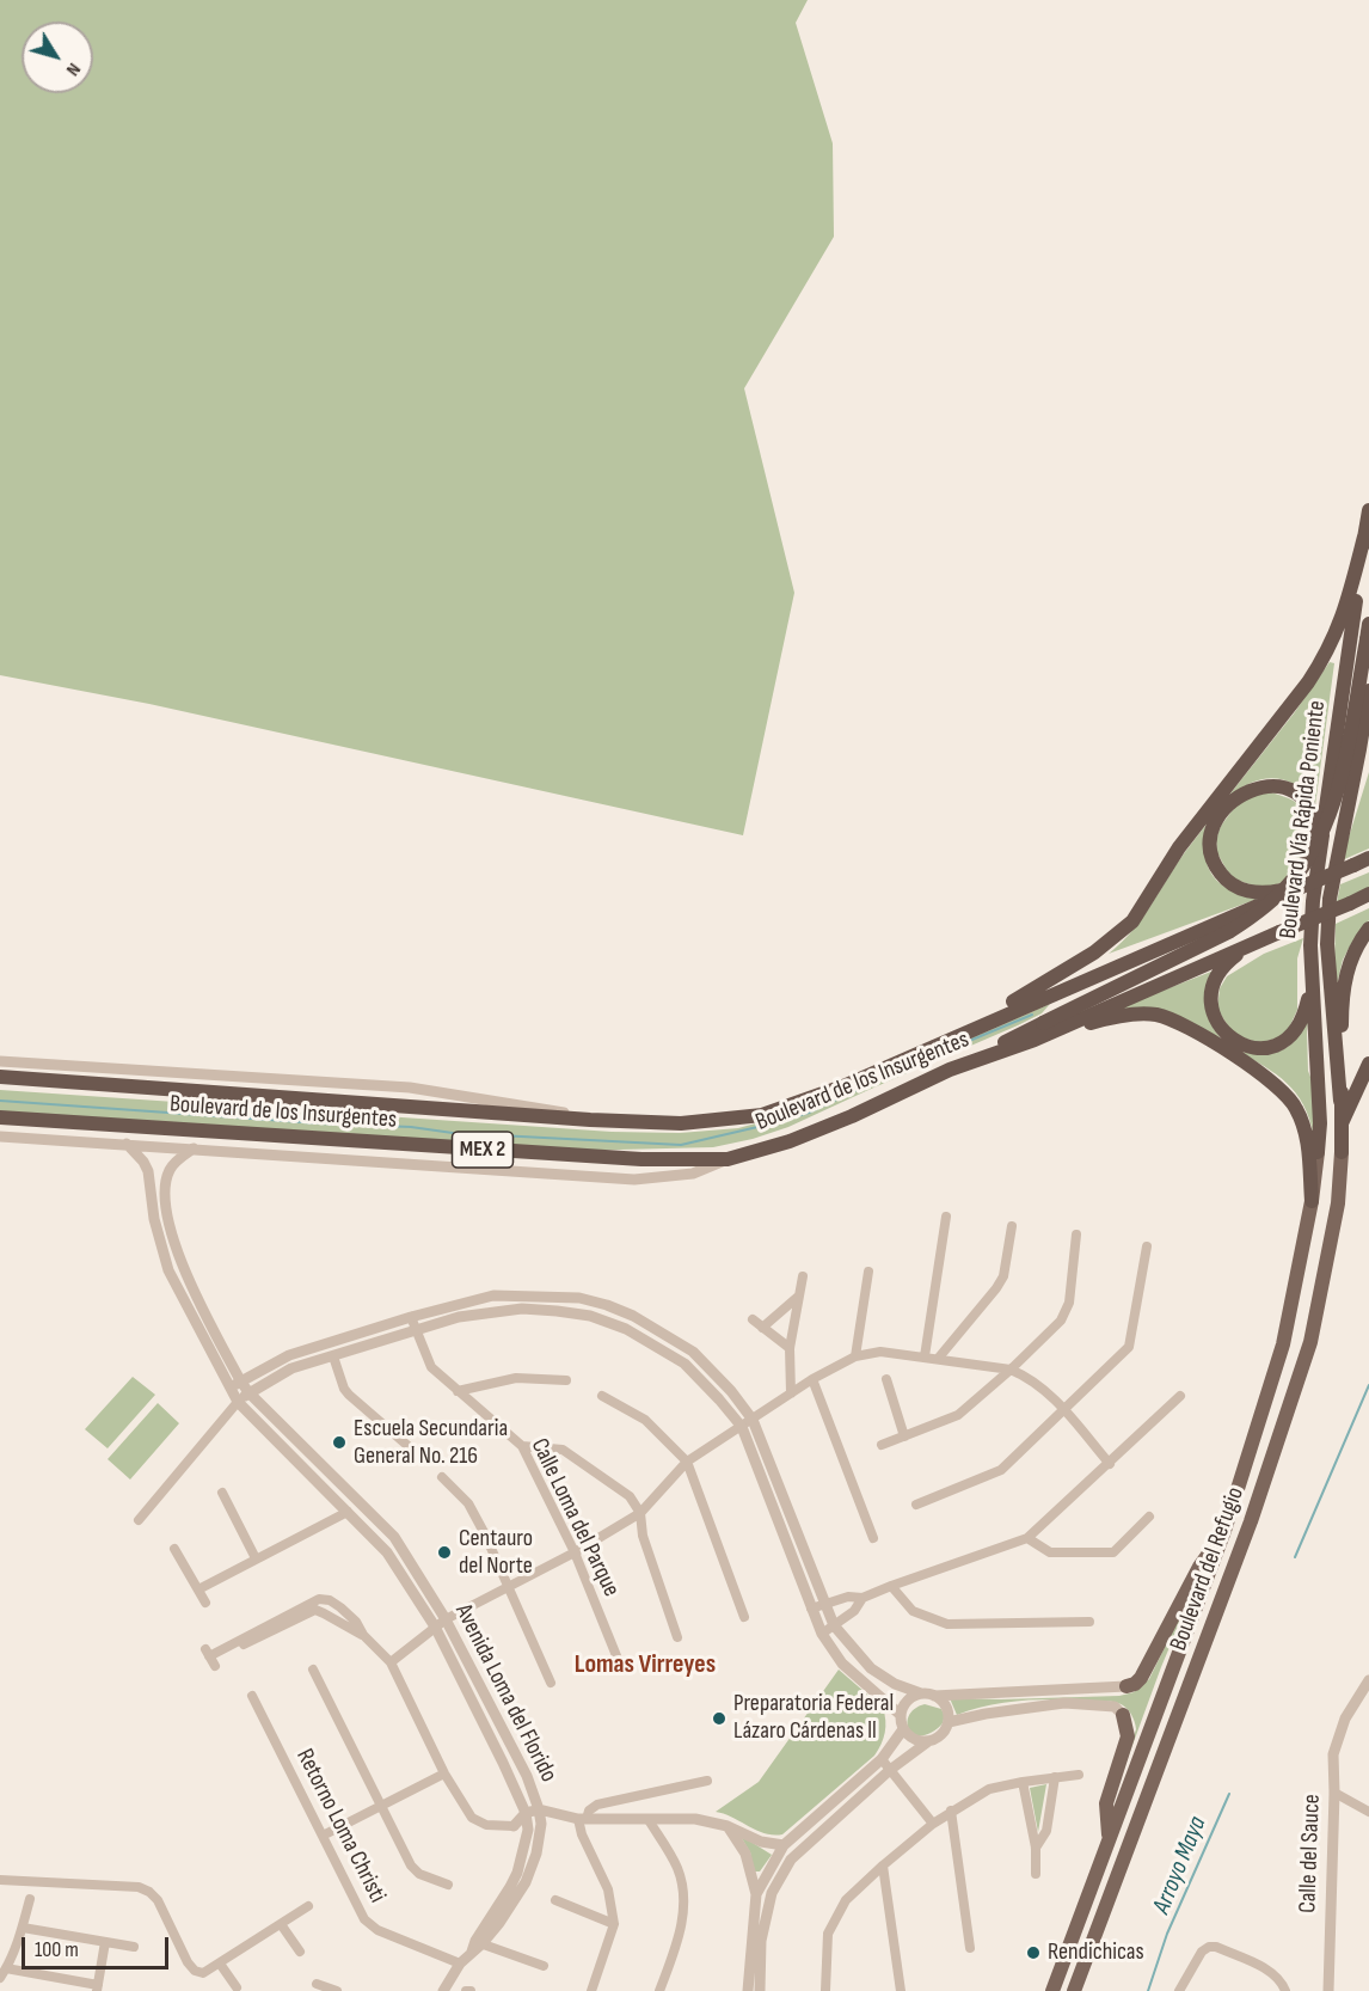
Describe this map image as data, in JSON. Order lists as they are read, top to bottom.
{
  "streets": {
    "highway": ["Boulevard Vía Rápida Poniente", "Boulevard de los Insurgentes", "MEX 2"],
    "main road": ["Boulevard del Refugio"],
    "street": [
      "Calle Loma del Parque",
      "Avenida Loma del Florido",
      "Retorno Loma Christi",
      "Calle del Sauce"
    ]
  },
  "crossings": [
    ["Boulevard Vía Rápida Poniente", "Boulevard del Refugio"],
    ["Avenida Loma del Florido", "Retorno Loma Christi"]
  ],
  "districts": ["Lomas Virreyes"],
  "water": ["Arroyo Maya"],
  "places": [
    "Escuela Secundaria General No. 216",
    "Centauro del Norte",
    "Preparatoria Federal Lázaro Cárdenas ll",
    "Rendichicas"
  ],
  "scale_bar": "100 m",
  "north": "bottom right"
}
